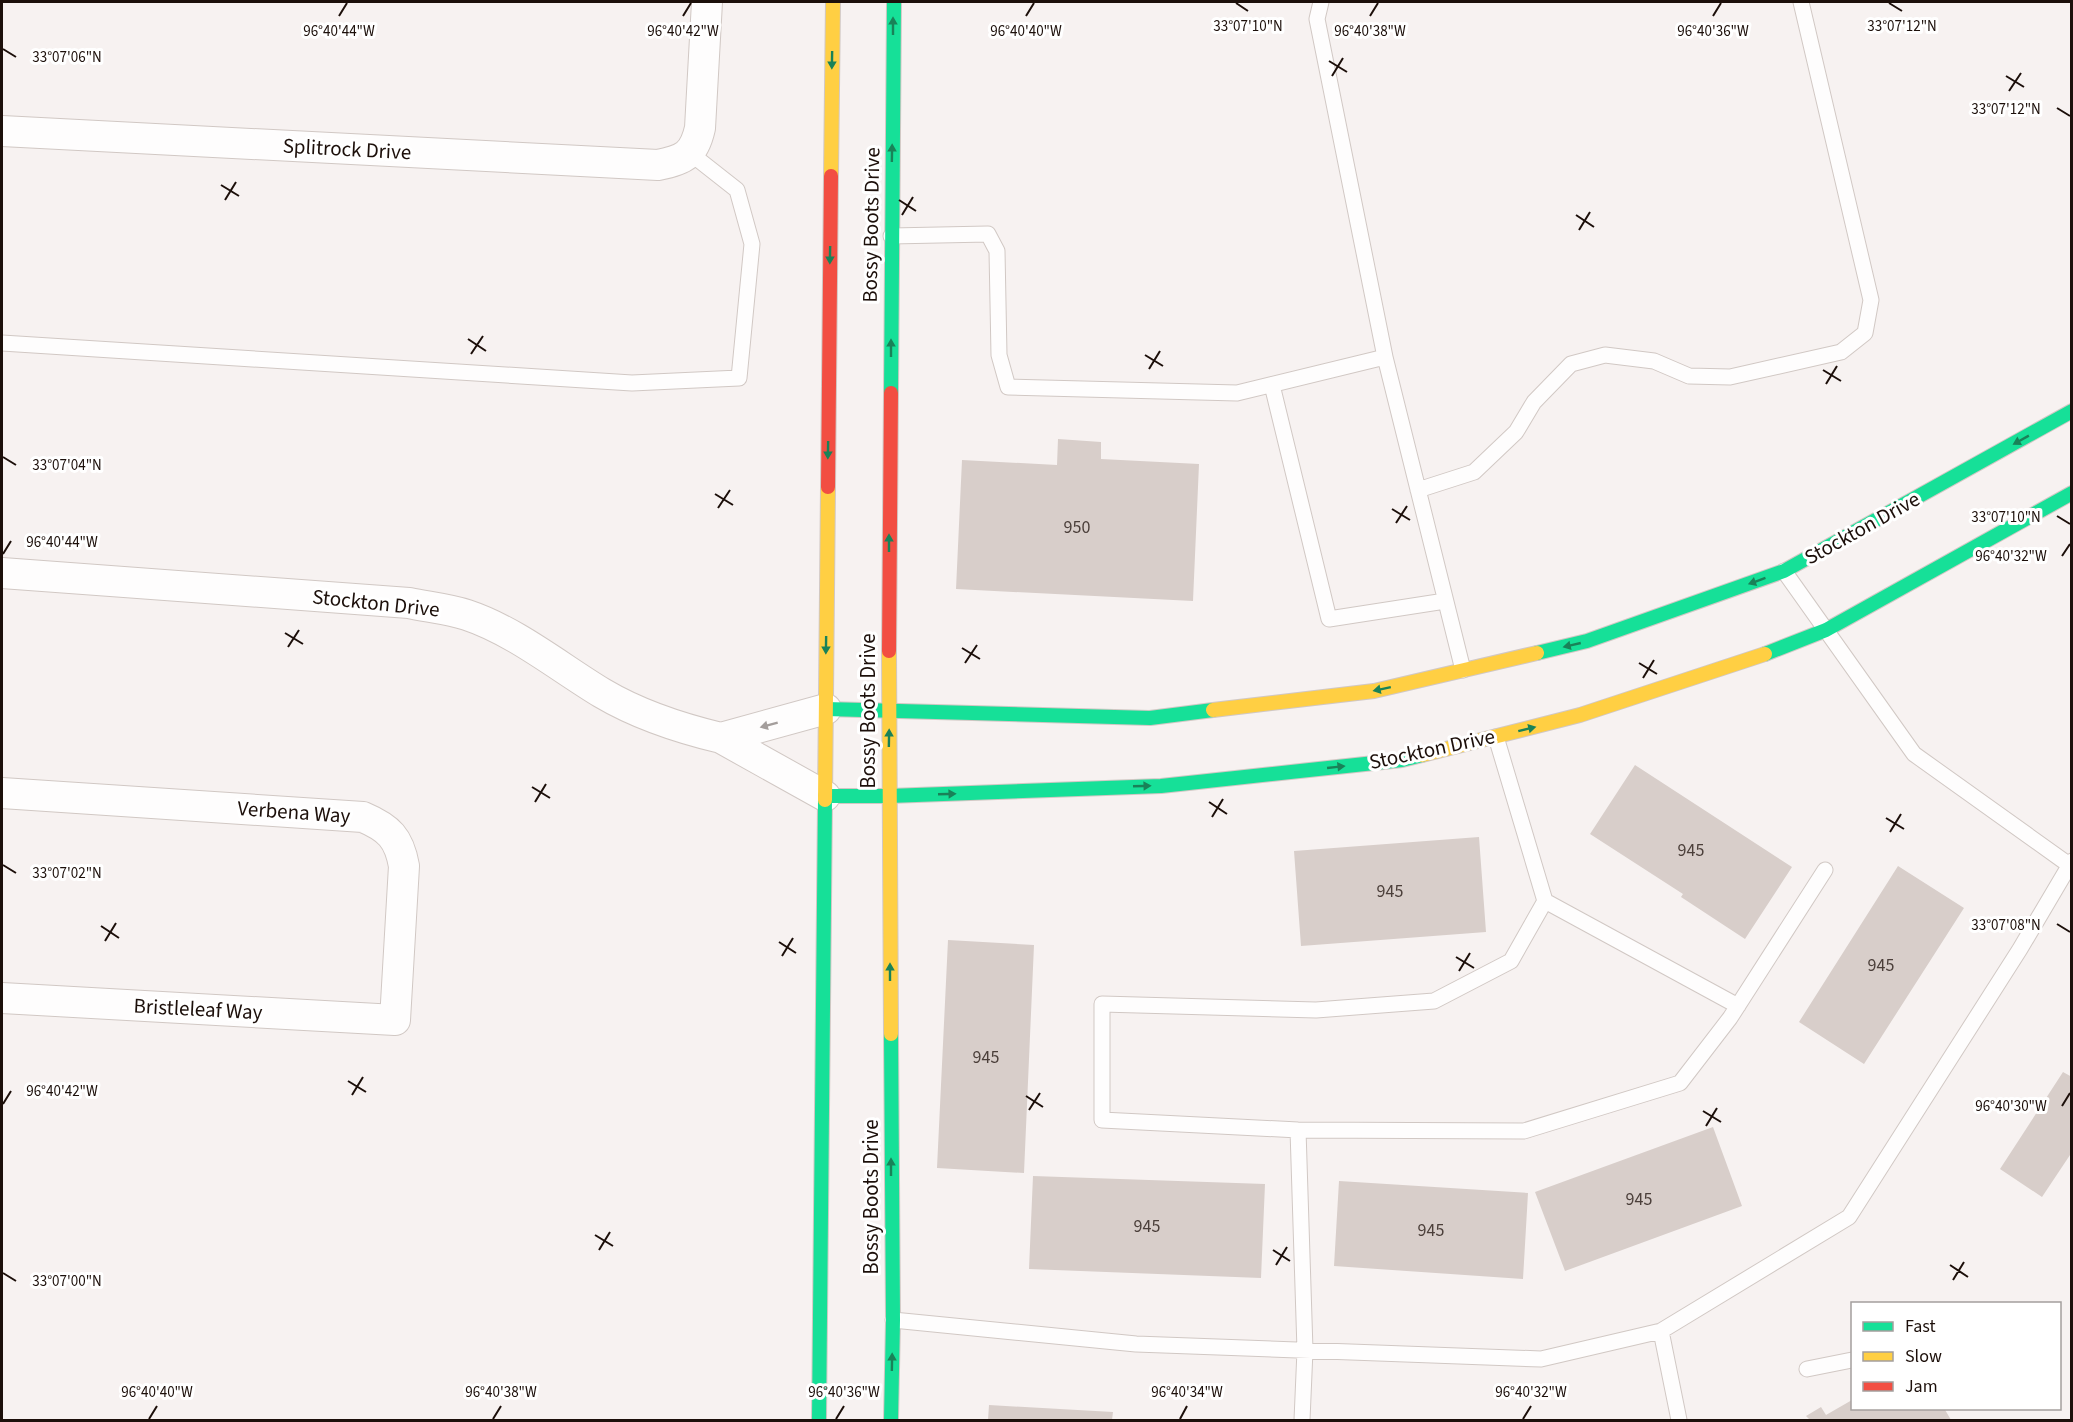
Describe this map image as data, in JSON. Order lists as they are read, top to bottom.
{
  "streets": {
    "street": [
      "Splitrock Drive",
      "Bossy Boots Drive",
      "Stockton Drive",
      "Verbena Way",
      "Bristleleaf Way"
    ]
  },
  "crossings": [
    ["Bossy Boots Drive", "Stockton Drive"],
    ["Verbena Way", "Bristleleaf Way"]
  ],
  "house_numbers": [
    "950",
    "945",
    "945",
    "945",
    "945",
    "945",
    "945",
    "945"
  ],
  "legend": ["Fast", "Slow", "Jam"],
  "coordinates": [
    "33°07'10\"N",
    "33°07'12\"N",
    "96°40'44\"W",
    "96°40'42\"W",
    "96°40'40\"W",
    "96°40'38\"W",
    "96°40'36\"W",
    "33°07'06\"N",
    "33°07'04\"N",
    "96°40'32\"W",
    "33°07'02\"N",
    "33°07'08\"N",
    "96°40'30\"W",
    "33°07'00\"N",
    "96°40'34\"W"
  ]
}
